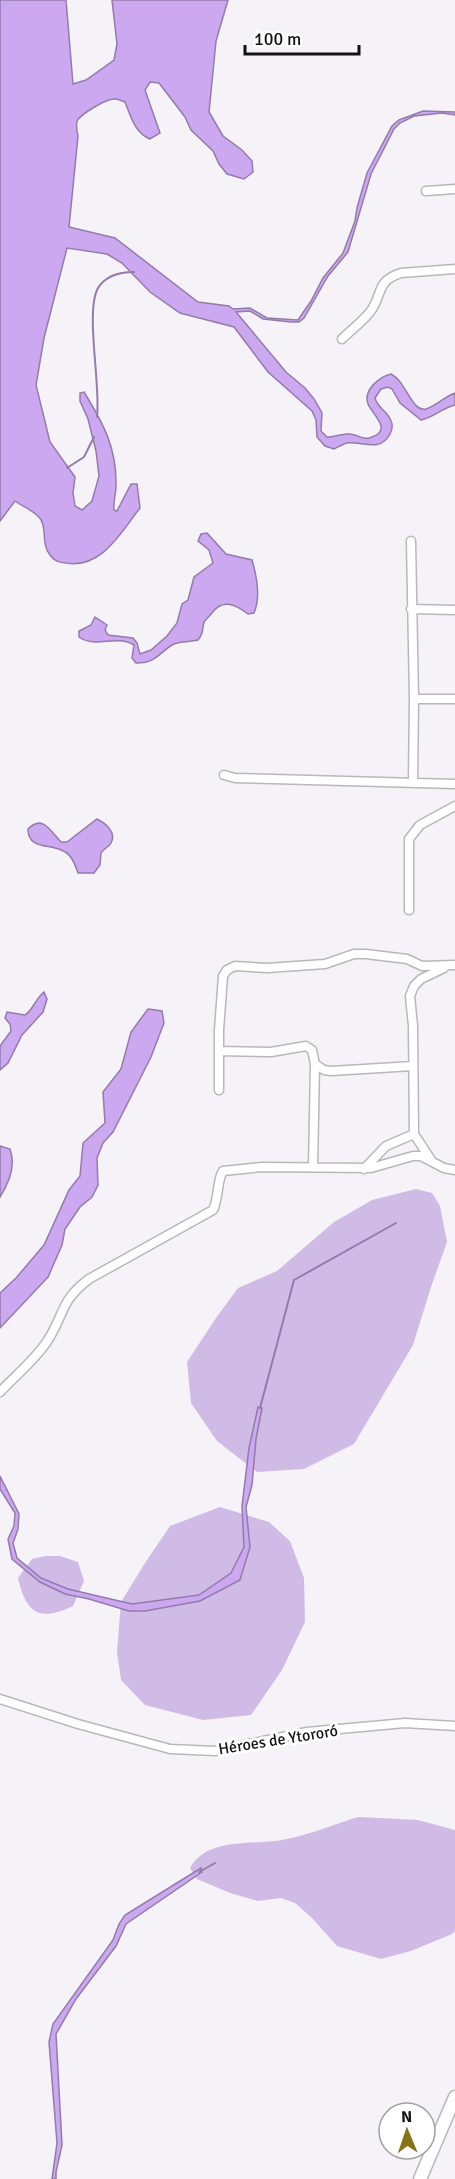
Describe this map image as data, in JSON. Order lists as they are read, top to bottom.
{
  "streets": {
    "street": ["Héroes de Ytororó"]
  },
  "scale_bar": "100 m",
  "north": "top"
}
